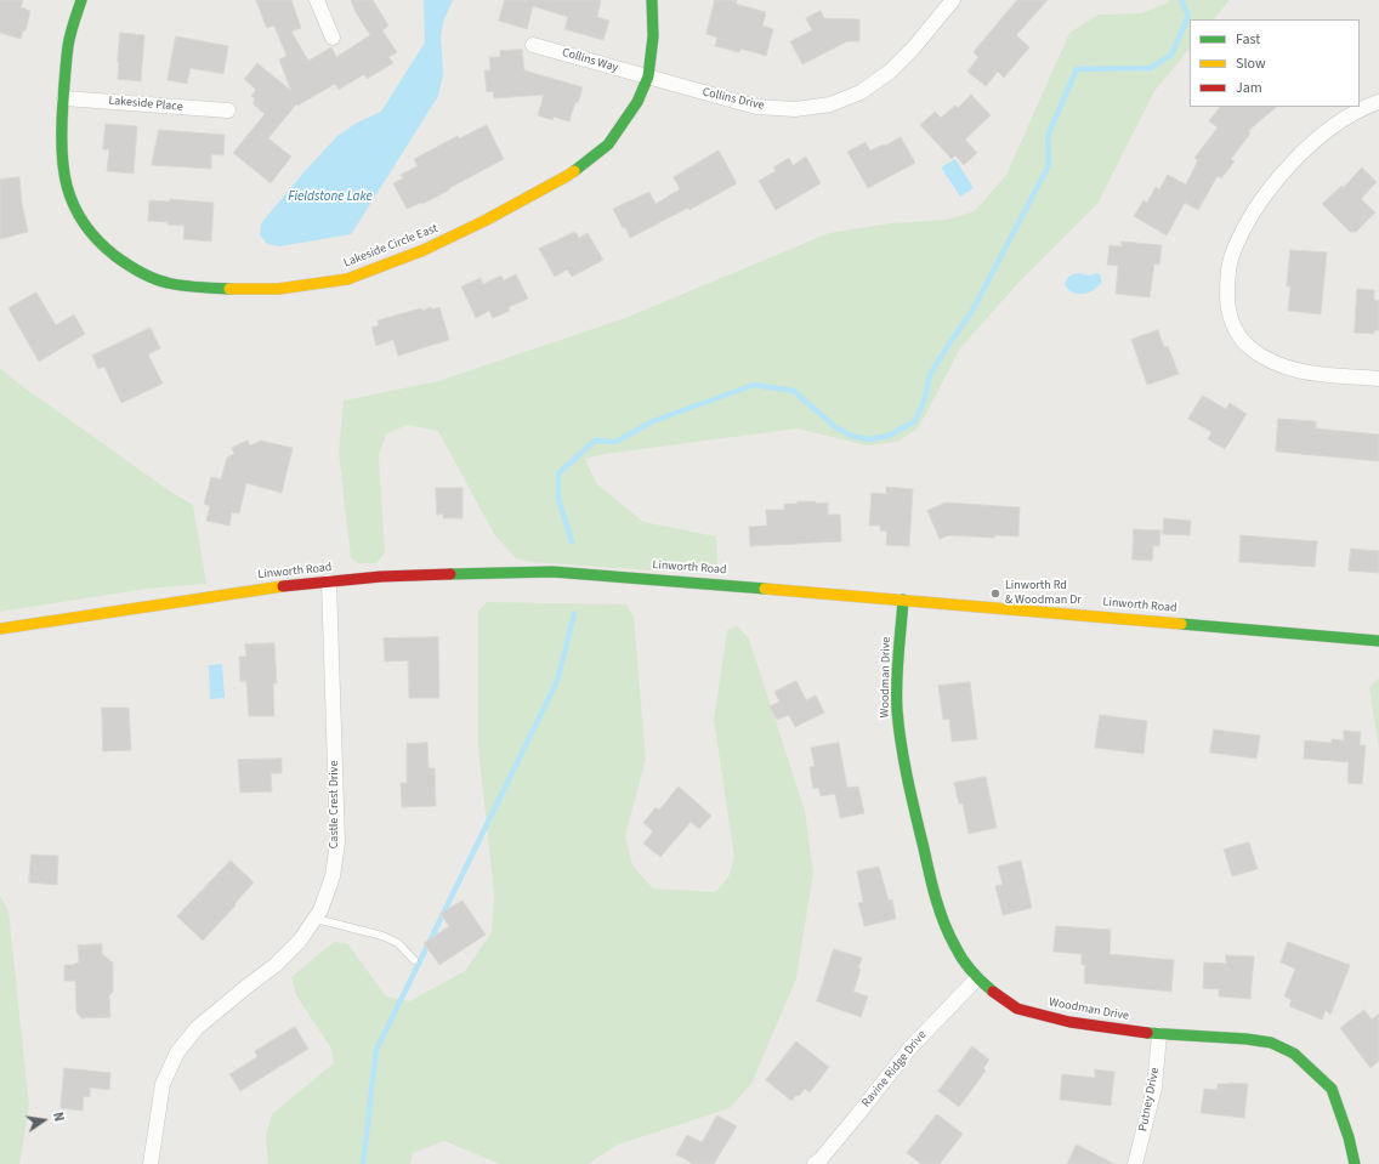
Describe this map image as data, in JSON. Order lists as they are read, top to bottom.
{
  "streets": {
    "street": [
      "Collins Way",
      "Collins Drive",
      "Lakeside Place",
      "Lakeside Circle East",
      "Linworth Road",
      "Woodman Drive",
      "Castle Crest Drive",
      "Ravine Ridge Drive",
      "Putney Drive"
    ]
  },
  "crossings": [
    ["Collins Way", "Collins Drive"],
    ["Collins Way", "Lakeside Circle East"],
    ["Collins Drive", "Lakeside Circle East"],
    ["Lakeside Place", "Lakeside Circle East"],
    ["Linworth Road", "Woodman Drive"],
    ["Linworth Road", "Castle Crest Drive"],
    ["Woodman Drive", "Ravine Ridge Drive"],
    ["Woodman Drive", "Putney Drive"]
  ],
  "water": ["Fieldstone Lake"],
  "places": ["Linworth Rd & Woodman Dr"],
  "legend": ["Fast", "Slow", "Jam"],
  "north": "right"
}
